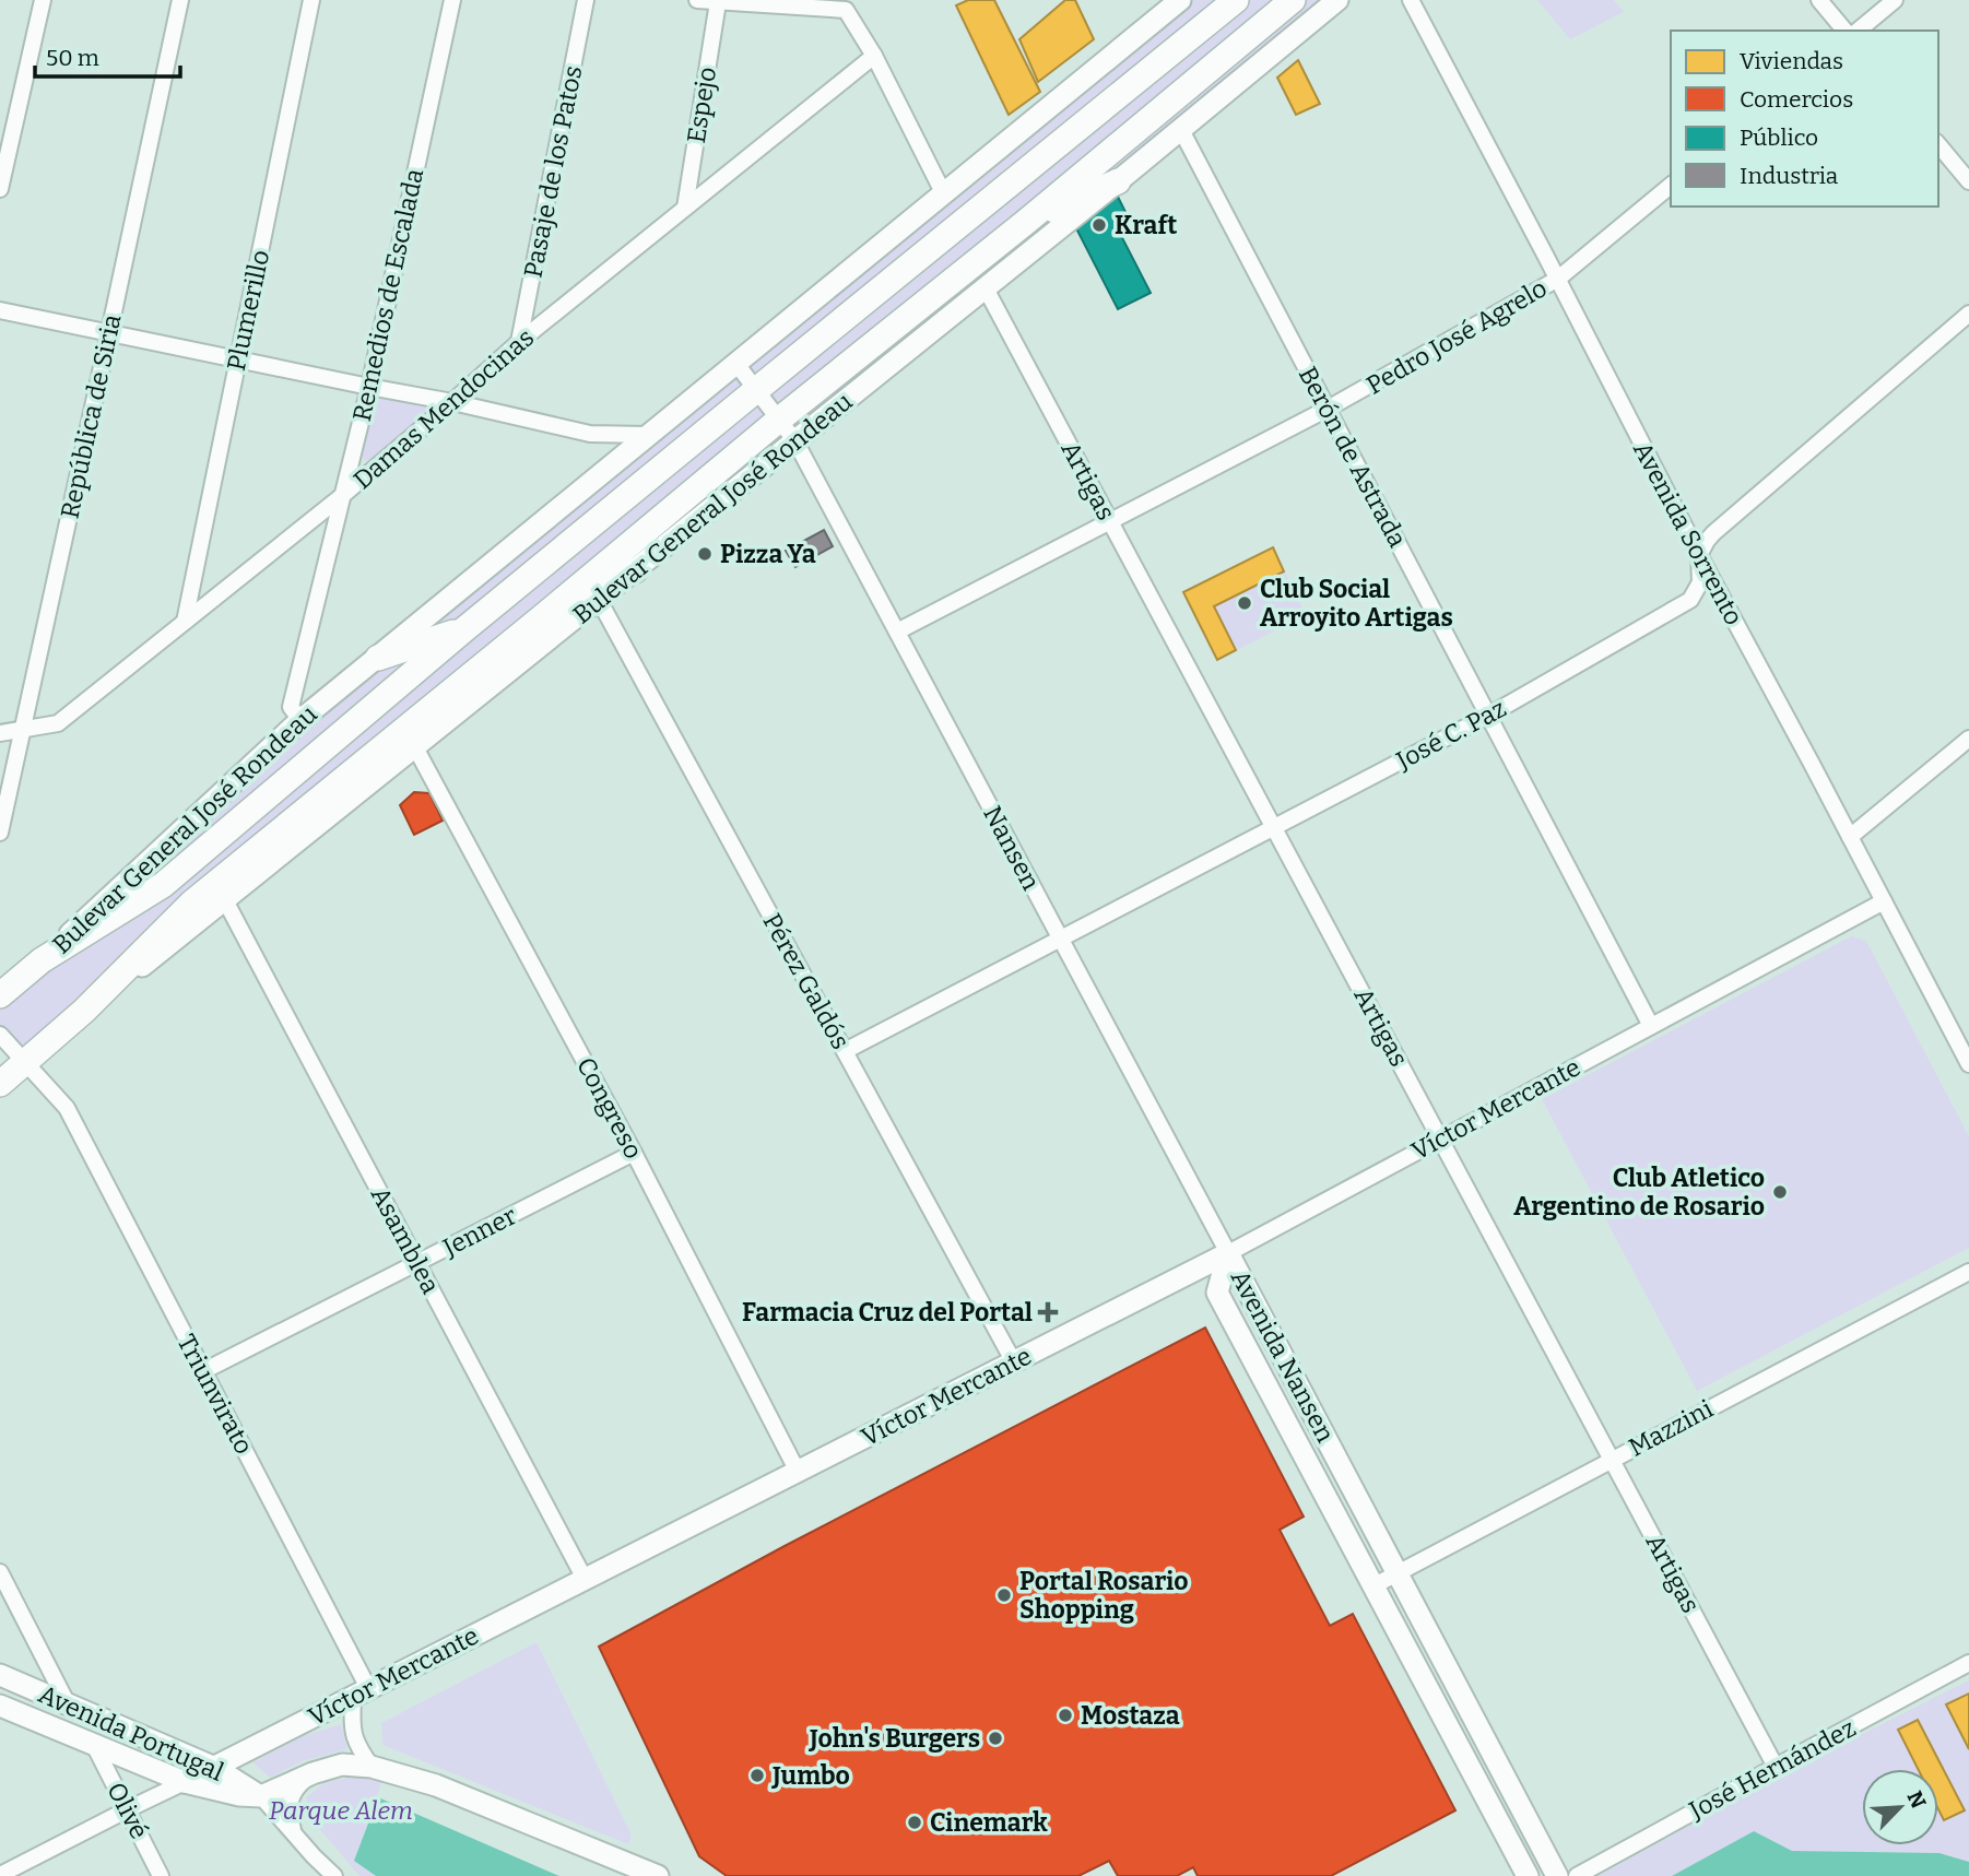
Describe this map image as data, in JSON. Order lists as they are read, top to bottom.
{
  "streets": {
    "main road": ["Bulevar General José Rondeau"],
    "street": [
      "Espejo",
      "Pasaje de los Patos",
      "Remedios de Escalada",
      "Plumerillo",
      "Pedro José Agrelo",
      "Damas Mendocinas",
      "República de Siria",
      "Berón de Astrada",
      "Artigas",
      "Avenida Sorrento",
      "José C. Paz",
      "Nansen",
      "Pérez Galdós",
      "Congreso",
      "Víctor Mercante",
      "Jenner",
      "Asamblea",
      "Avenida Nansen",
      "Triunvirato",
      "Mazzini",
      "Avenida Portugal",
      "José Hernández",
      "Olivé"
    ]
  },
  "crossings": [
    ["Espejo", "Damas Mendocinas"],
    ["Pasaje de los Patos", "Damas Mendocinas"],
    ["Remedios de Escalada", "Damas Mendocinas"],
    ["Remedios de Escalada", "Bulevar General José Rondeau"],
    ["Plumerillo", "Damas Mendocinas"],
    ["Pedro José Agrelo", "Berón de Astrada"],
    ["Pedro José Agrelo", "Artigas"],
    ["Pedro José Agrelo", "Avenida Sorrento"],
    ["Pedro José Agrelo", "Nansen"],
    ["Damas Mendocinas", "República de Siria"],
    ["Berón de Astrada", "Bulevar General José Rondeau"],
    ["Berón de Astrada", "José C. Paz"],
    ["Berón de Astrada", "Víctor Mercante"],
    ["Artigas", "Bulevar General José Rondeau"],
    ["Artigas", "José C. Paz"],
    ["Artigas", "Víctor Mercante"],
    ["Artigas", "Mazzini"],
    ["Artigas", "José Hernández"],
    ["Bulevar General José Rondeau", "Nansen"],
    ["Bulevar General José Rondeau", "Pérez Galdós"],
    ["Bulevar General José Rondeau", "Congreso"],
    ["Bulevar General José Rondeau", "Asamblea"],
    ["Bulevar General José Rondeau", "Triunvirato"],
    ["Avenida Sorrento", "José C. Paz"],
    ["Avenida Sorrento", "Víctor Mercante"],
    ["José C. Paz", "Nansen"],
    ["José C. Paz", "Pérez Galdós"],
    ["Nansen", "Víctor Mercante"],
    ["Nansen", "Avenida Nansen"],
    ["Pérez Galdós", "Víctor Mercante"],
    ["Congreso", "Víctor Mercante"],
    ["Congreso", "Jenner"],
    ["Víctor Mercante", "Asamblea"],
    ["Víctor Mercante", "Avenida Nansen"],
    ["Víctor Mercante", "Triunvirato"],
    ["Víctor Mercante", "Avenida Portugal"],
    ["Víctor Mercante", "Olivé"],
    ["Jenner", "Asamblea"],
    ["Jenner", "Triunvirato"],
    ["Avenida Nansen", "Mazzini"],
    ["Avenida Portugal", "Olivé"]
  ],
  "parks": ["Parque Alem"],
  "places": {
    "other": [
      "Kraft",
      "Pizza Ya",
      "Club Social Arroyito Artigas",
      "Club Atletico Argentino de Rosario",
      "Portal Rosario Shopping",
      "Mostaza",
      "John's Burgers",
      "Jumbo",
      "Cinemark"
    ],
    "health": ["Farmacia Cruz del Portal"]
  },
  "legend": [
    "Viviendas",
    "Comercios",
    "Público",
    "Industria"
  ],
  "scale_bar": "50 m",
  "north": "top right"
}
